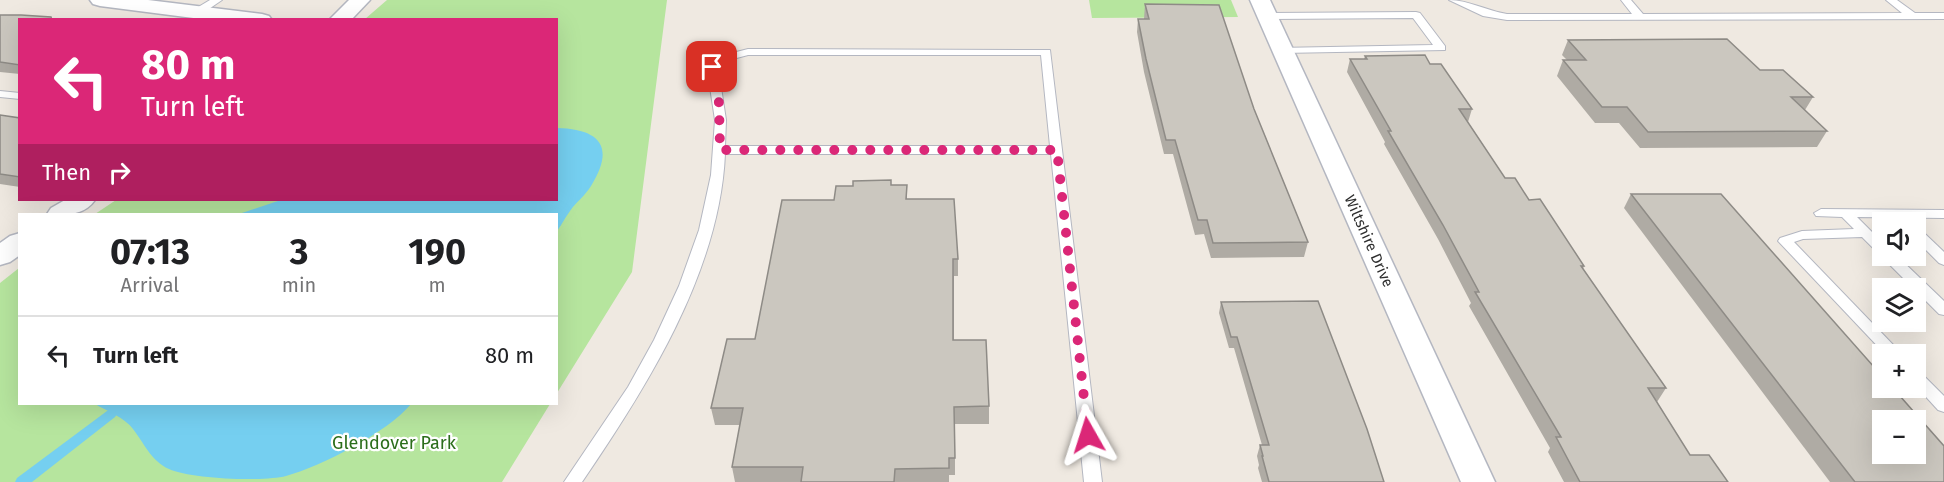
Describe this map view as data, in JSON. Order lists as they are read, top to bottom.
{
  "streets": {
    "street": ["Wiltshire Drive"]
  },
  "parks": ["Glendover Park"],
  "page": {
    "turn": ["80 m", "Turn left"],
    "then": "Then",
    "map_buttons": ["+", "−"],
    "eta": [
      "07:13",
      "Arrival",
      "3",
      "min",
      "190",
      "m"
    ],
    "list": [
      {
        "name": "Turn left",
        "value": "80 m"
      }
    ]
  }
}
